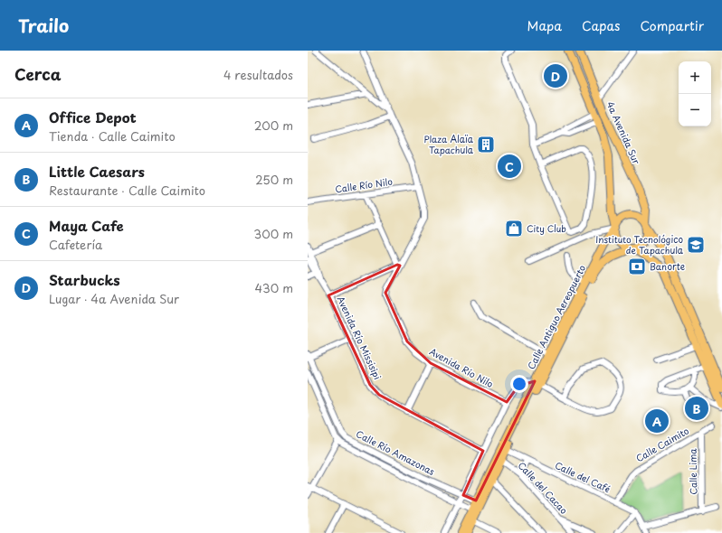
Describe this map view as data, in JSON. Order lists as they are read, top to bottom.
{
  "streets": {
    "main road": ["4a Avenida Sur", "Calle Antiguo Aereopuerto"],
    "street": [
      "Calle Río Nilo",
      "Avenida Río Missisipi",
      "Avenida Río Nilo",
      "Calle Caimito",
      "Calle Río Amazonas",
      "Calle Lima",
      "Calle del Café",
      "Calle del Cacao"
    ]
  },
  "crossings": [
    ["4a Avenida Sur", "Calle Antiguo Aereopuerto"],
    ["Calle Río Nilo", "Avenida Río Nilo"],
    ["Calle Antiguo Aereopuerto", "Calle Río Amazonas"],
    ["Calle Antiguo Aereopuerto", "Calle del Café"],
    ["Calle Antiguo Aereopuerto", "Calle del Cacao"],
    ["Calle Caimito", "Calle Lima"],
    ["Calle Caimito", "Calle del Café"]
  ],
  "places": {
    "building": ["Plaza Alaïa Tapachula"],
    "shop": ["City Club"],
    "school or university": ["Instituto Tecnológico de Tapachula"],
    "bank": ["Banorte"]
  },
  "page": {
    "header": "Trailo",
    "nav": ["Mapa", "Capas", "Compartir"],
    "heading": ["Cerca", "4 resultados"],
    "map_buttons": ["+", "−"],
    "pins": [
      "D",
      "C",
      "B",
      "A"
    ],
    "list": [
      {
        "mark": "A",
        "name": "Office Depot",
        "note": "Tienda · Calle Caimito",
        "value": "200 m"
      },
      {
        "mark": "B",
        "name": "Little Caesars",
        "note": "Restaurante · Calle Caimito",
        "value": "250 m"
      },
      {
        "mark": "C",
        "name": "Maya Cafe",
        "note": "Cafetería",
        "value": "300 m"
      },
      {
        "mark": "D",
        "name": "Starbucks",
        "note": "Lugar · 4a Avenida Sur",
        "value": "430 m"
      }
    ]
  }
}
